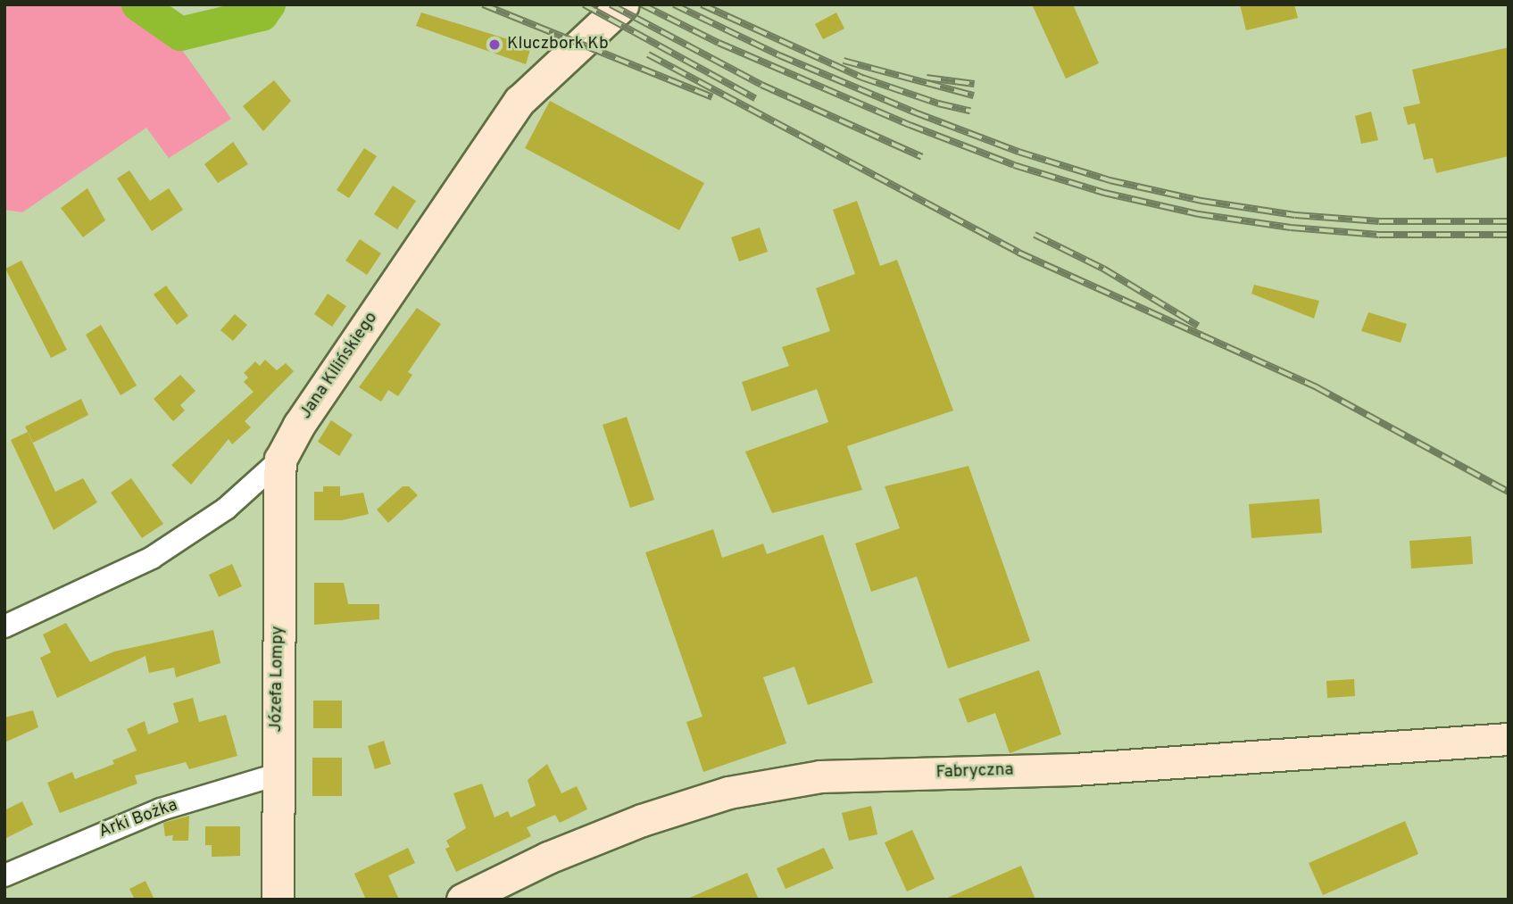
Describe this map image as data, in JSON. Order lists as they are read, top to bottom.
{
  "streets": {
    "street": [
      "Jana Kilińskiego",
      "Józefa Lompy",
      "Fabryczna",
      "Arki Bożka"
    ]
  },
  "crossings": [
    ["Jana Kilińskiego", "Józefa Lompy"],
    ["Józefa Lompy", "Arki Bożka"]
  ],
  "places": ["Kluczbork Kb"]
}
